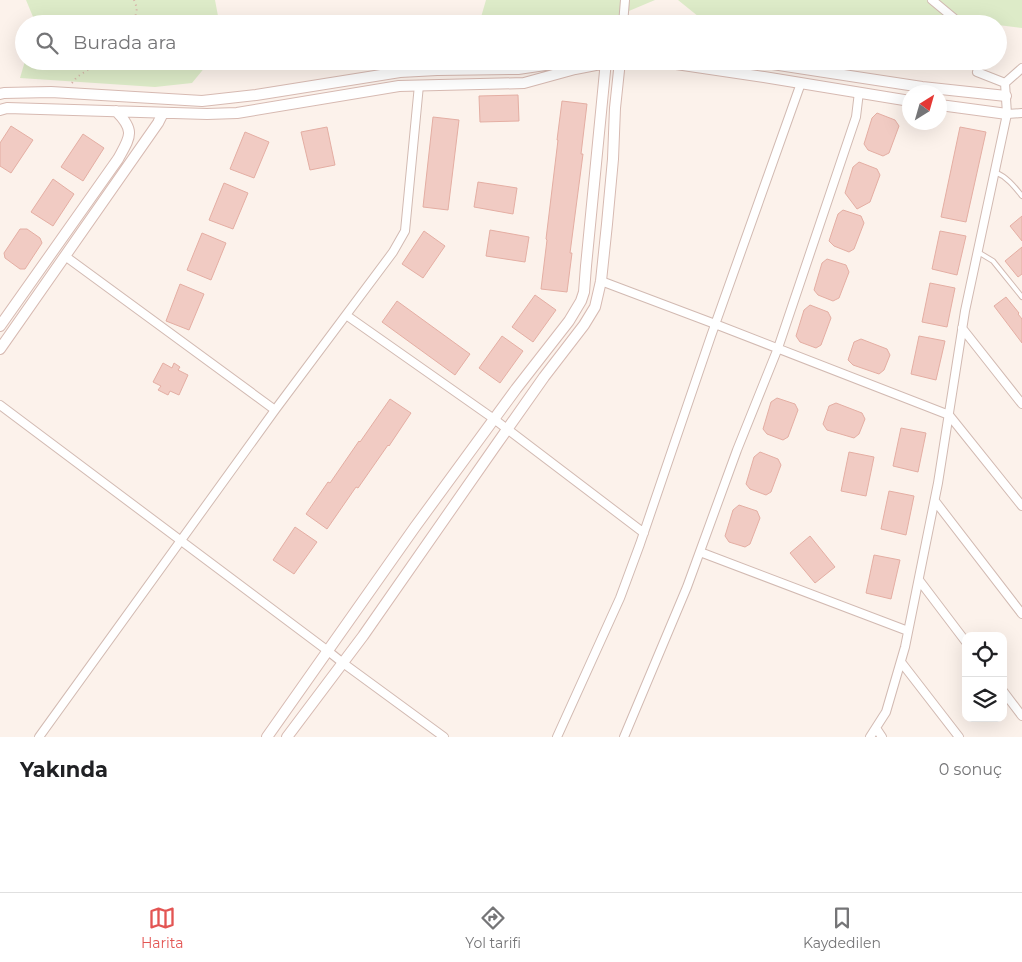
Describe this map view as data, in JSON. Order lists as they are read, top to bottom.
{
  "north": "top right",
  "page": {
    "search": "Burada ara",
    "heading": ["Yakında", "0 sonuç"],
    "nav": ["Harita", "Yol tarifi", "Kaydedilen"]
  }
}
